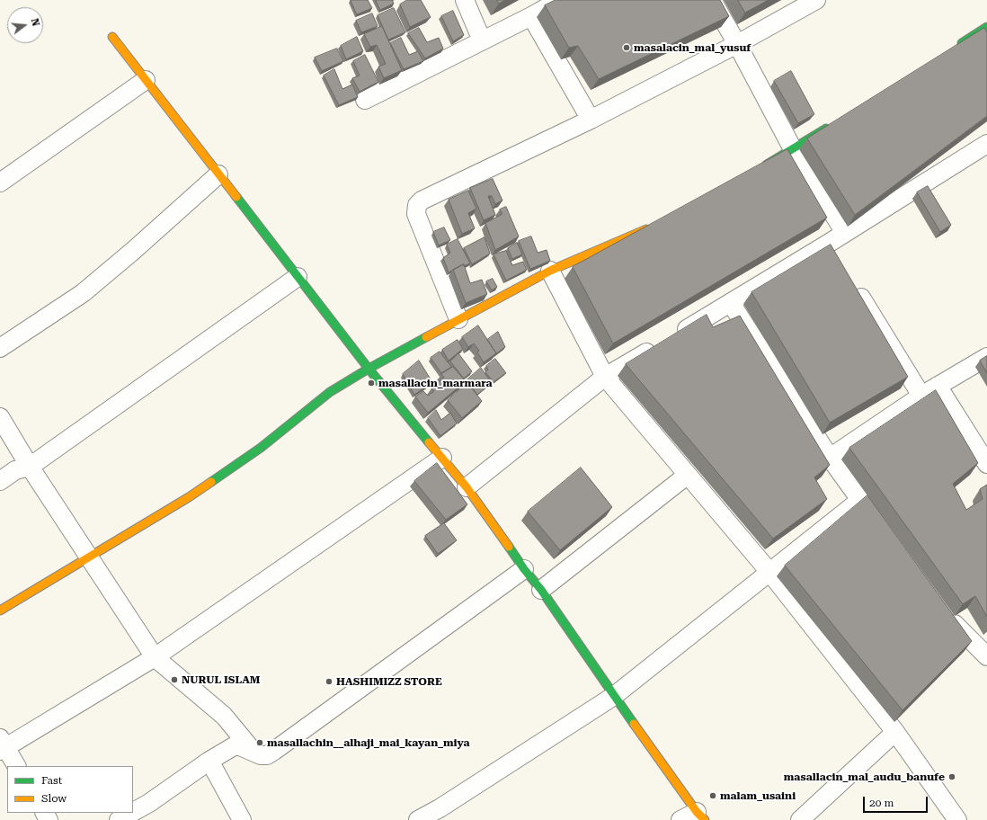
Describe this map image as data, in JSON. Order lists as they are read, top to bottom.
{
  "places": [
    "masalacin_mal_yusuf",
    "masallacin_marmara",
    "NURUL ISLAM",
    "HASHIMIZZ STORE",
    "masallachin__alhaji_mai_kayan_miya",
    "masallacin_mal_audu_banufe",
    "malam_usaini"
  ],
  "legend": ["Fast", "Slow"],
  "scale_bar": "20 m",
  "north": "right"
}
